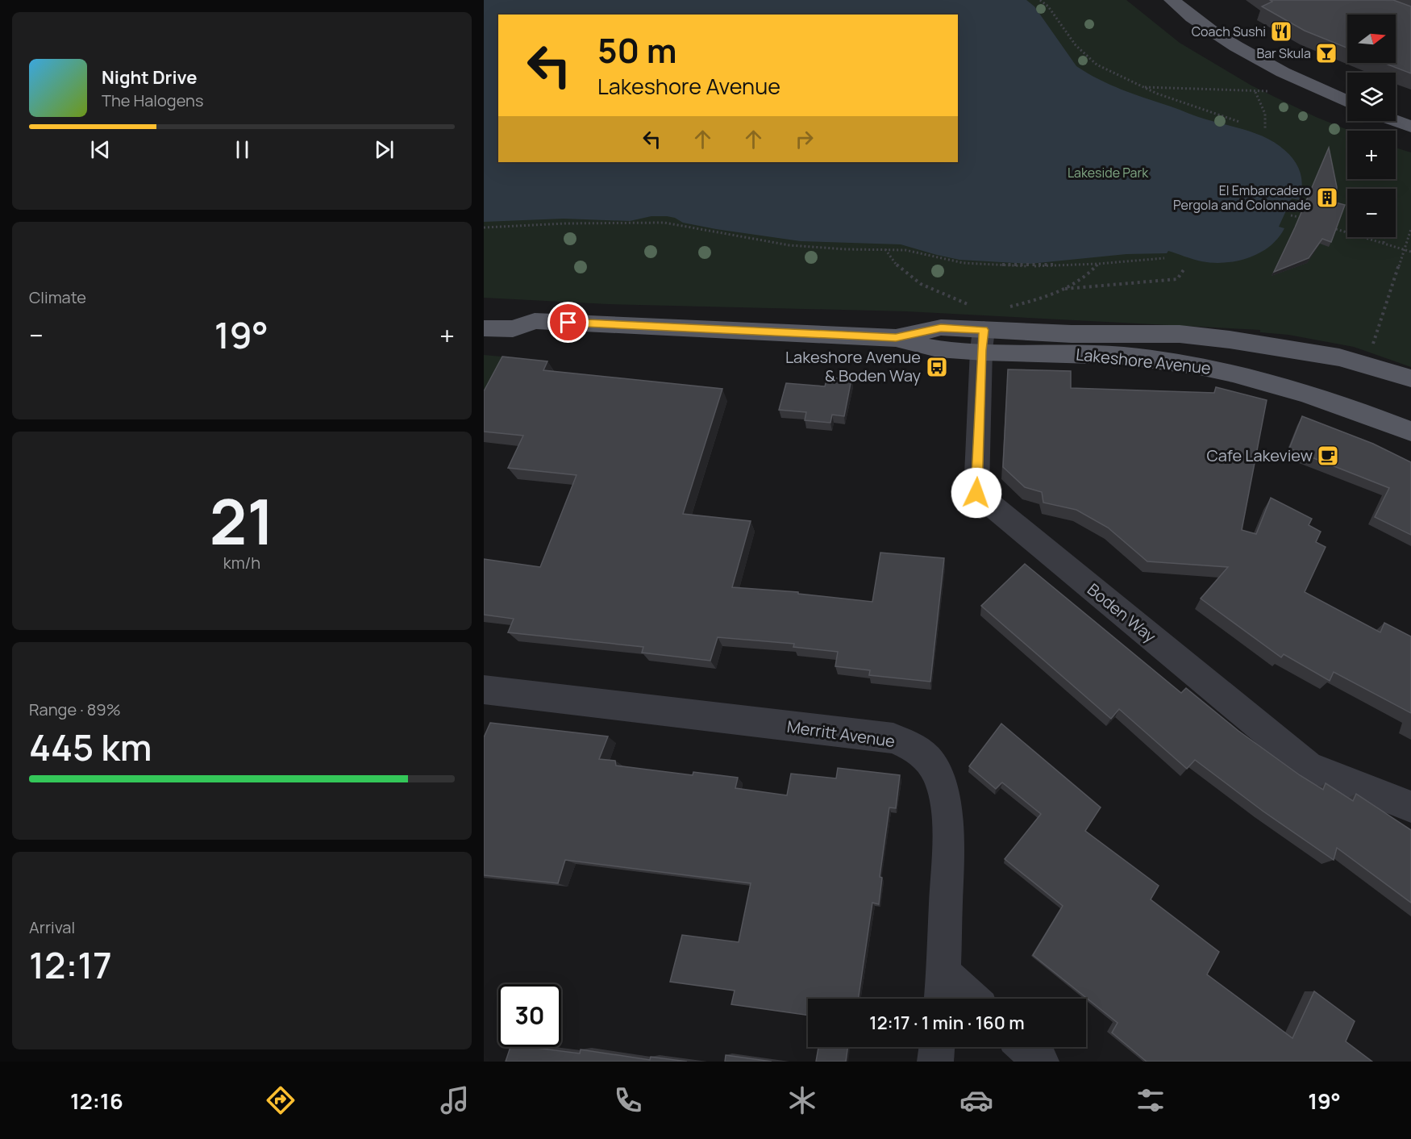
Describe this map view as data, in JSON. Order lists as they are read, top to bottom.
{
  "streets": {
    "main road": ["Lakeshore Avenue"],
    "street": ["Boden Way", "Merritt Avenue"]
  },
  "crossings": [
    ["Lakeshore Avenue", "Boden Way"]
  ],
  "parks": ["Lakeside Park"],
  "places": {
    "restaurant": ["Coach Sushi"],
    "bar": ["Bar Skula"],
    "building": ["El Embarcadero Pergola and Colonnade"],
    "bus stop": ["Lakeshore Avenue & Boden Way"],
    "cafe": ["Cafe Lakeview"]
  },
  "north": "right",
  "page": {
    "map_buttons": ["+", "−"],
    "turn": ["50 m", "Lakeshore Avenue"],
    "song": ["Night Drive", "The Halogens"],
    "tile": [
      "Climate",
      ["21", "km/h"],
      ["Range · 89%", "445 km"],
      ["Arrival", "12:17"]
    ],
    "heat": ["−", "19°", "+"],
    "limit": "30",
    "trip": "12:17 · 1 min · 160 m",
    "tabs": ["12:16", "19°"]
  }
}
